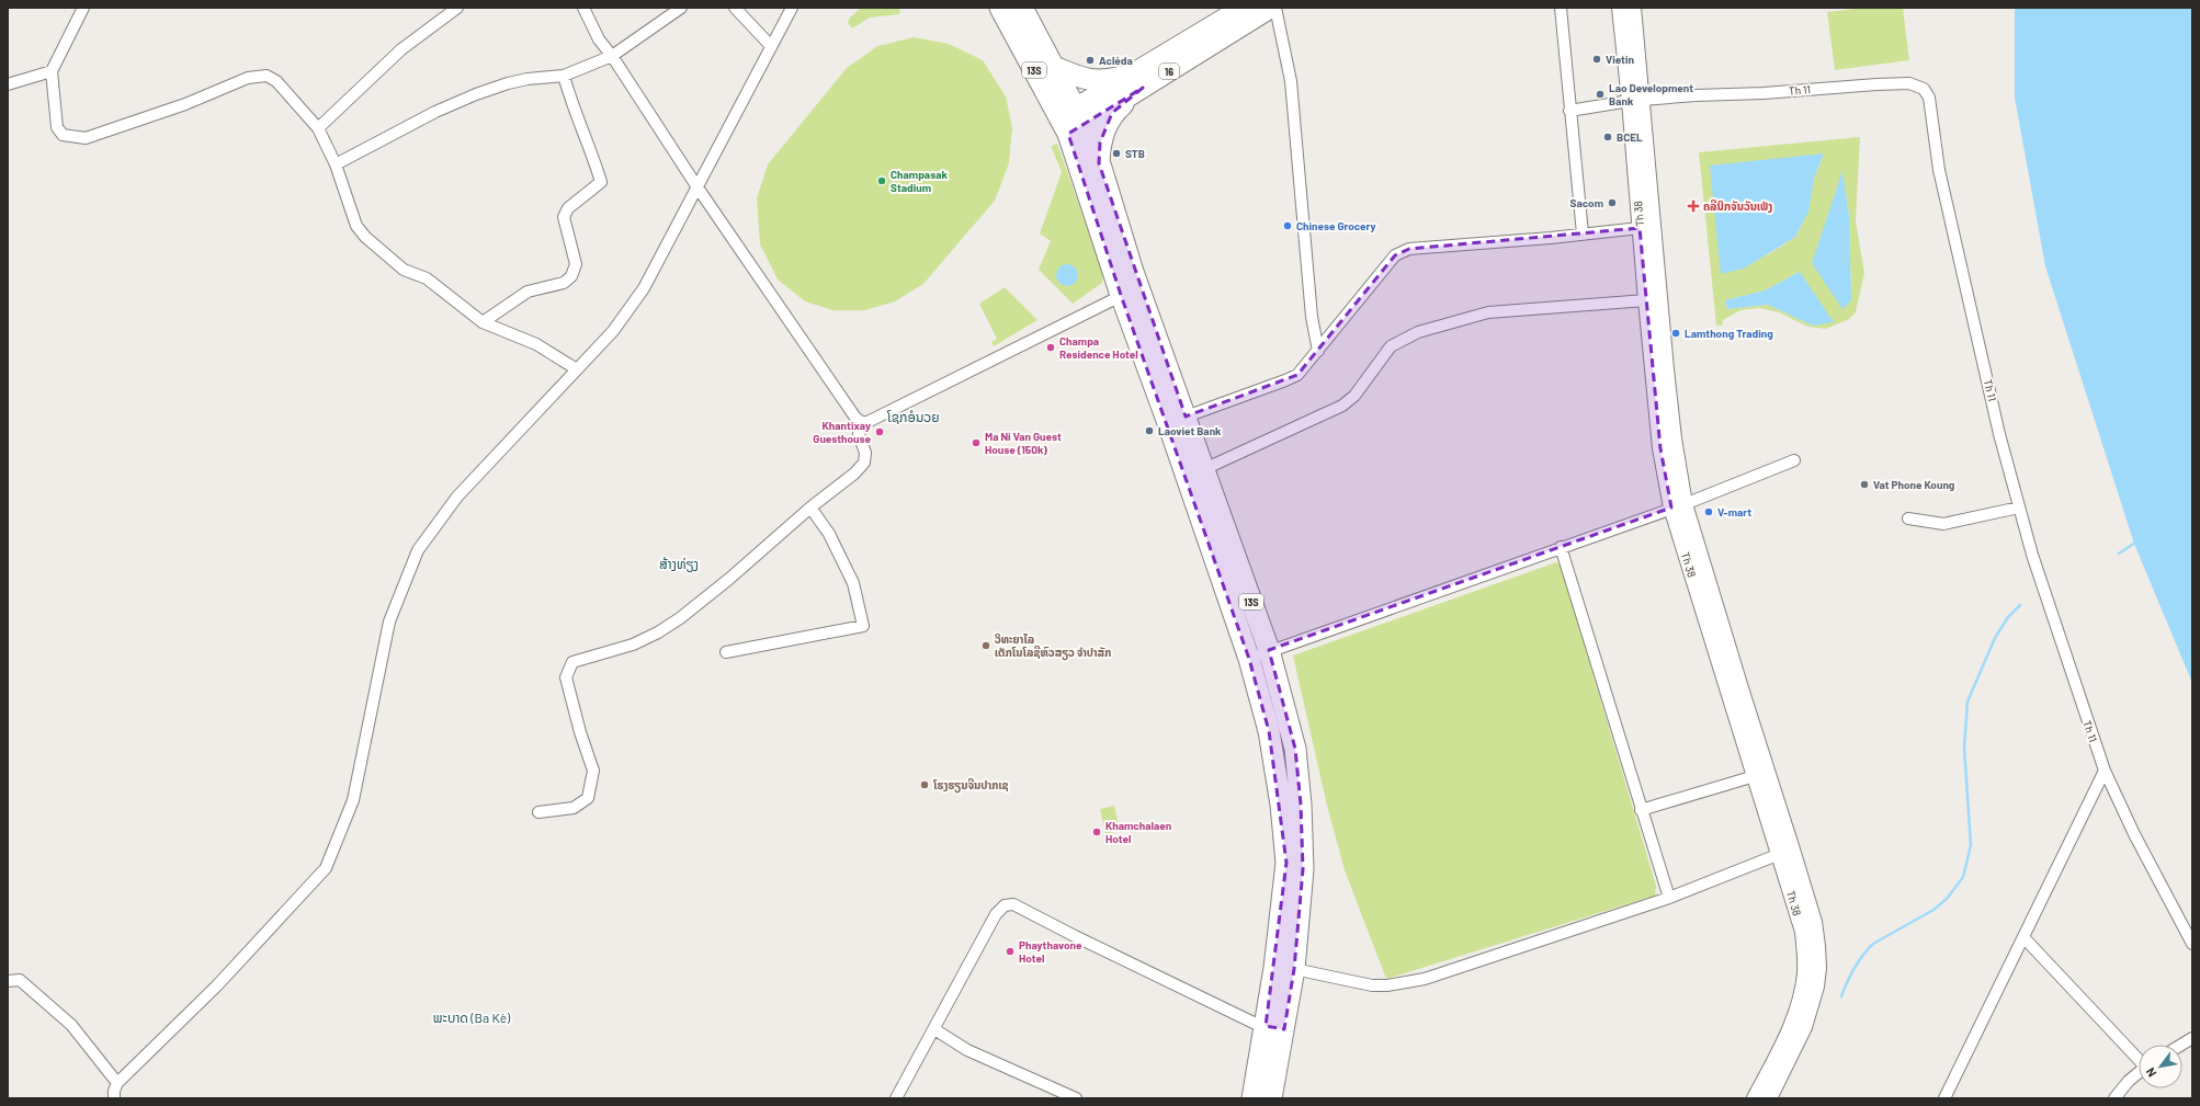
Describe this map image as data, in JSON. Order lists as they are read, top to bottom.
{
  "streets": {
    "highway": ["13S", "16"],
    "street": ["Th 11", "Th 38"]
  },
  "crossings": [
    ["13S", "16"],
    ["Th 11", "Th 38"]
  ],
  "districts": ["ໂຊກອໍນວຍ", "ສ້າງທ່ຽງ", "ພະບາດ (Ba Kè)"],
  "places": {
    "other": [
      "Vietin",
      "Acléda",
      "Lao Development Bank",
      "BCEL",
      "STB",
      "Champasak Stadium",
      "Sacom",
      "Chinese Grocery",
      "Lamthong Trading",
      "Champa Residence Hotel",
      "Laoviet Bank",
      "Khantixay Guesthouse",
      "Ma Ni Van Guest House (150k)",
      "Vat Phone Koung",
      "V-mart",
      "ວິທະຍາໄລ ເຕັກໂນໂລຊີຫົວສຽວ ຈຳປາສັກ",
      "ໂຮງຮຽນຈີນປາກເຊ",
      "Khamchalaen Hotel",
      "Phaythavone Hotel"
    ],
    "health": ["ຄລີນິກຈັນວັນເພັງ"]
  },
  "north": "bottom left"
}
